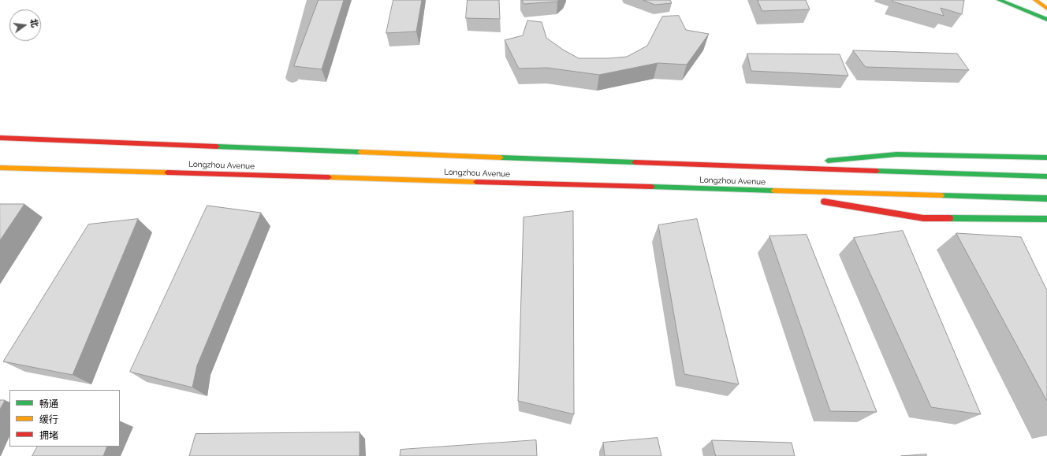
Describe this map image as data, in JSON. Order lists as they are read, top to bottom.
{
  "streets": {
    "main road": ["Longzhou Avenue"]
  },
  "legend": ["畅通", "缓行", "拥堵"],
  "north": "right"
}
